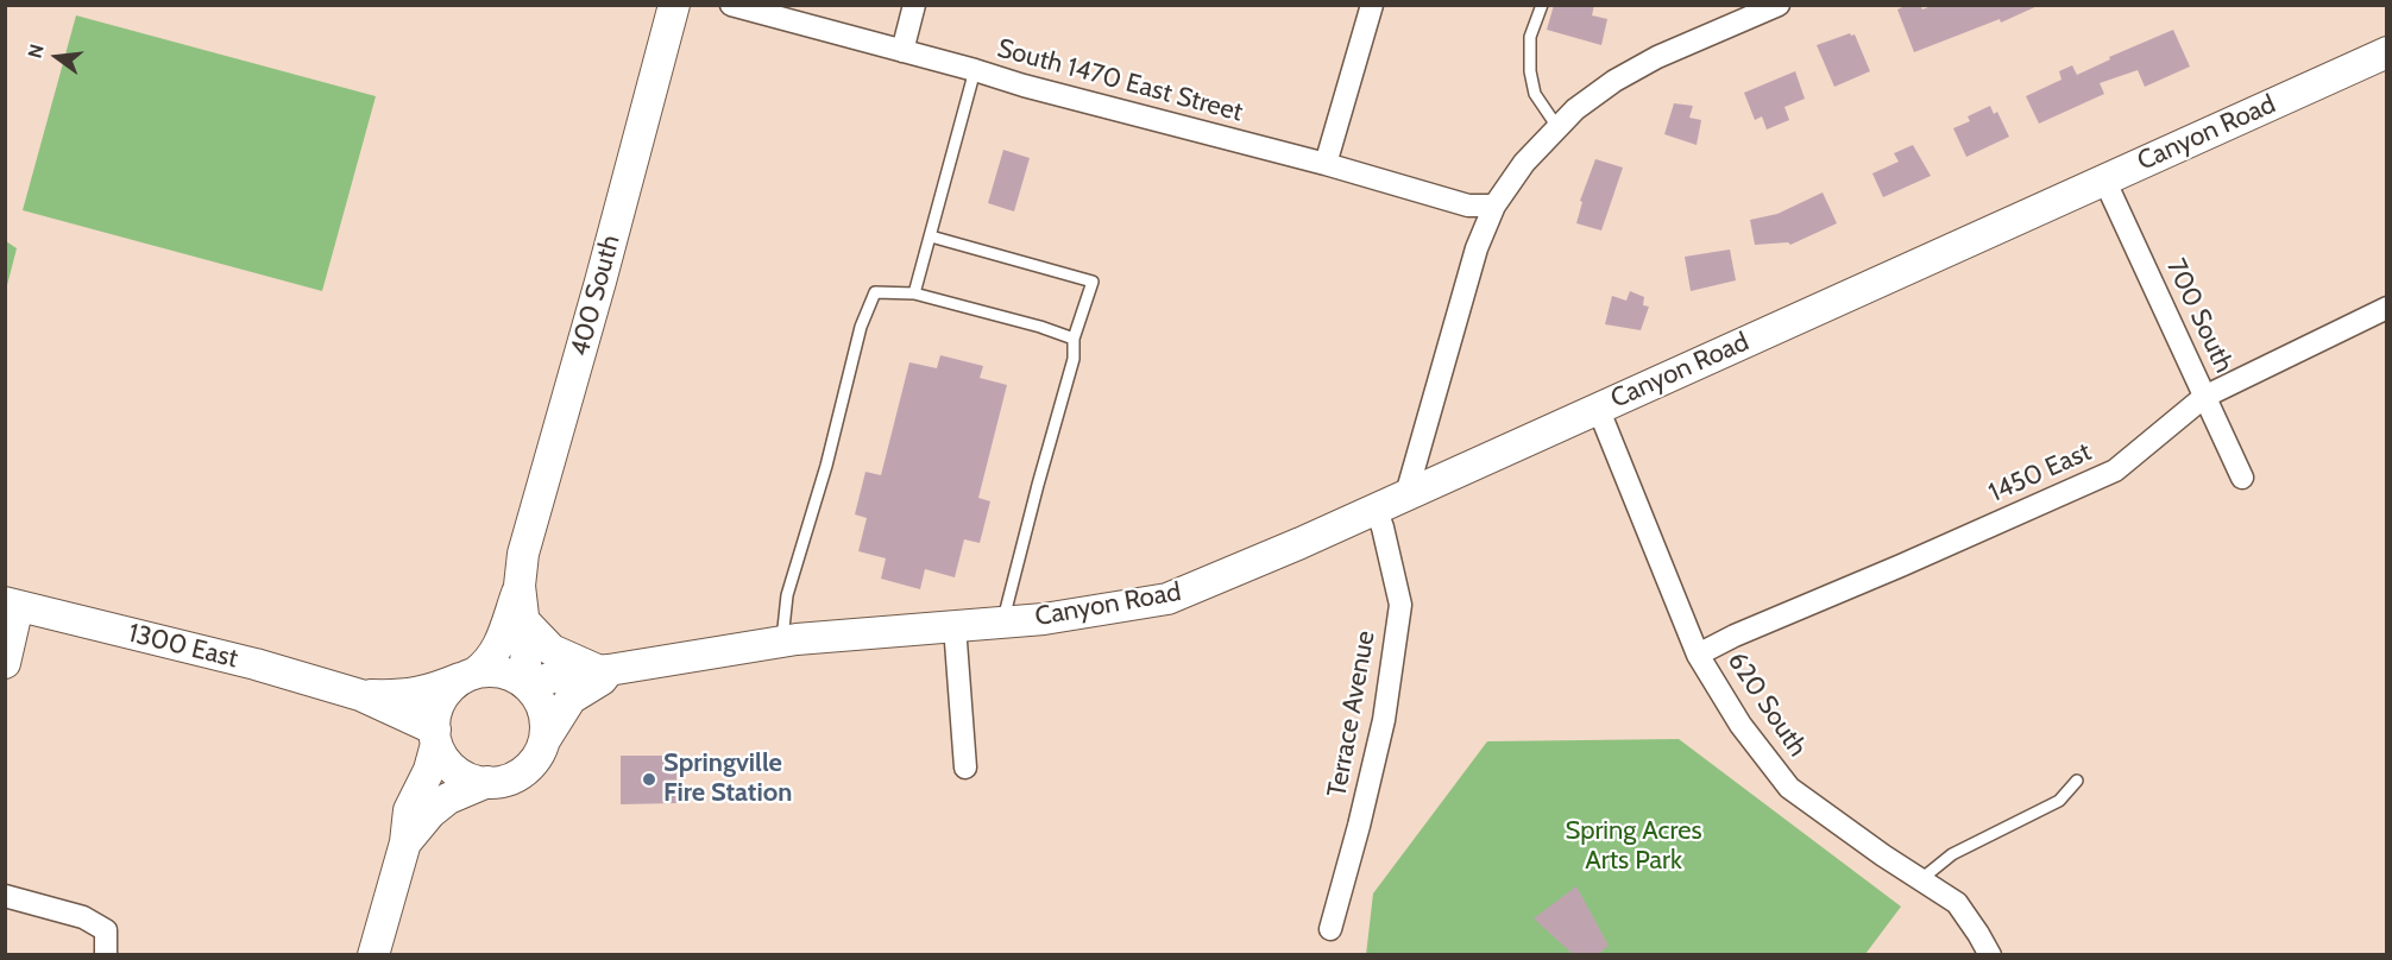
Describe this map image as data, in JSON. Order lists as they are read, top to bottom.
{
  "streets": {
    "main road": ["Canyon Road", "400 South", "1300 East"],
    "street": [
      "South 1470 East Street",
      "700 South",
      "1450 East",
      "620 South",
      "Terrace Avenue"
    ]
  },
  "crossings": [
    ["Canyon Road", "400 South"],
    ["Canyon Road", "700 South"],
    ["Canyon Road", "1300 East"],
    ["Canyon Road", "620 South"],
    ["Canyon Road", "Terrace Avenue"],
    ["400 South", "1300 East"],
    ["700 South", "1450 East"],
    ["1450 East", "620 South"]
  ],
  "parks": ["Spring Acres Arts Park"],
  "places": ["Springville Fire Station"],
  "north": "left"
}
